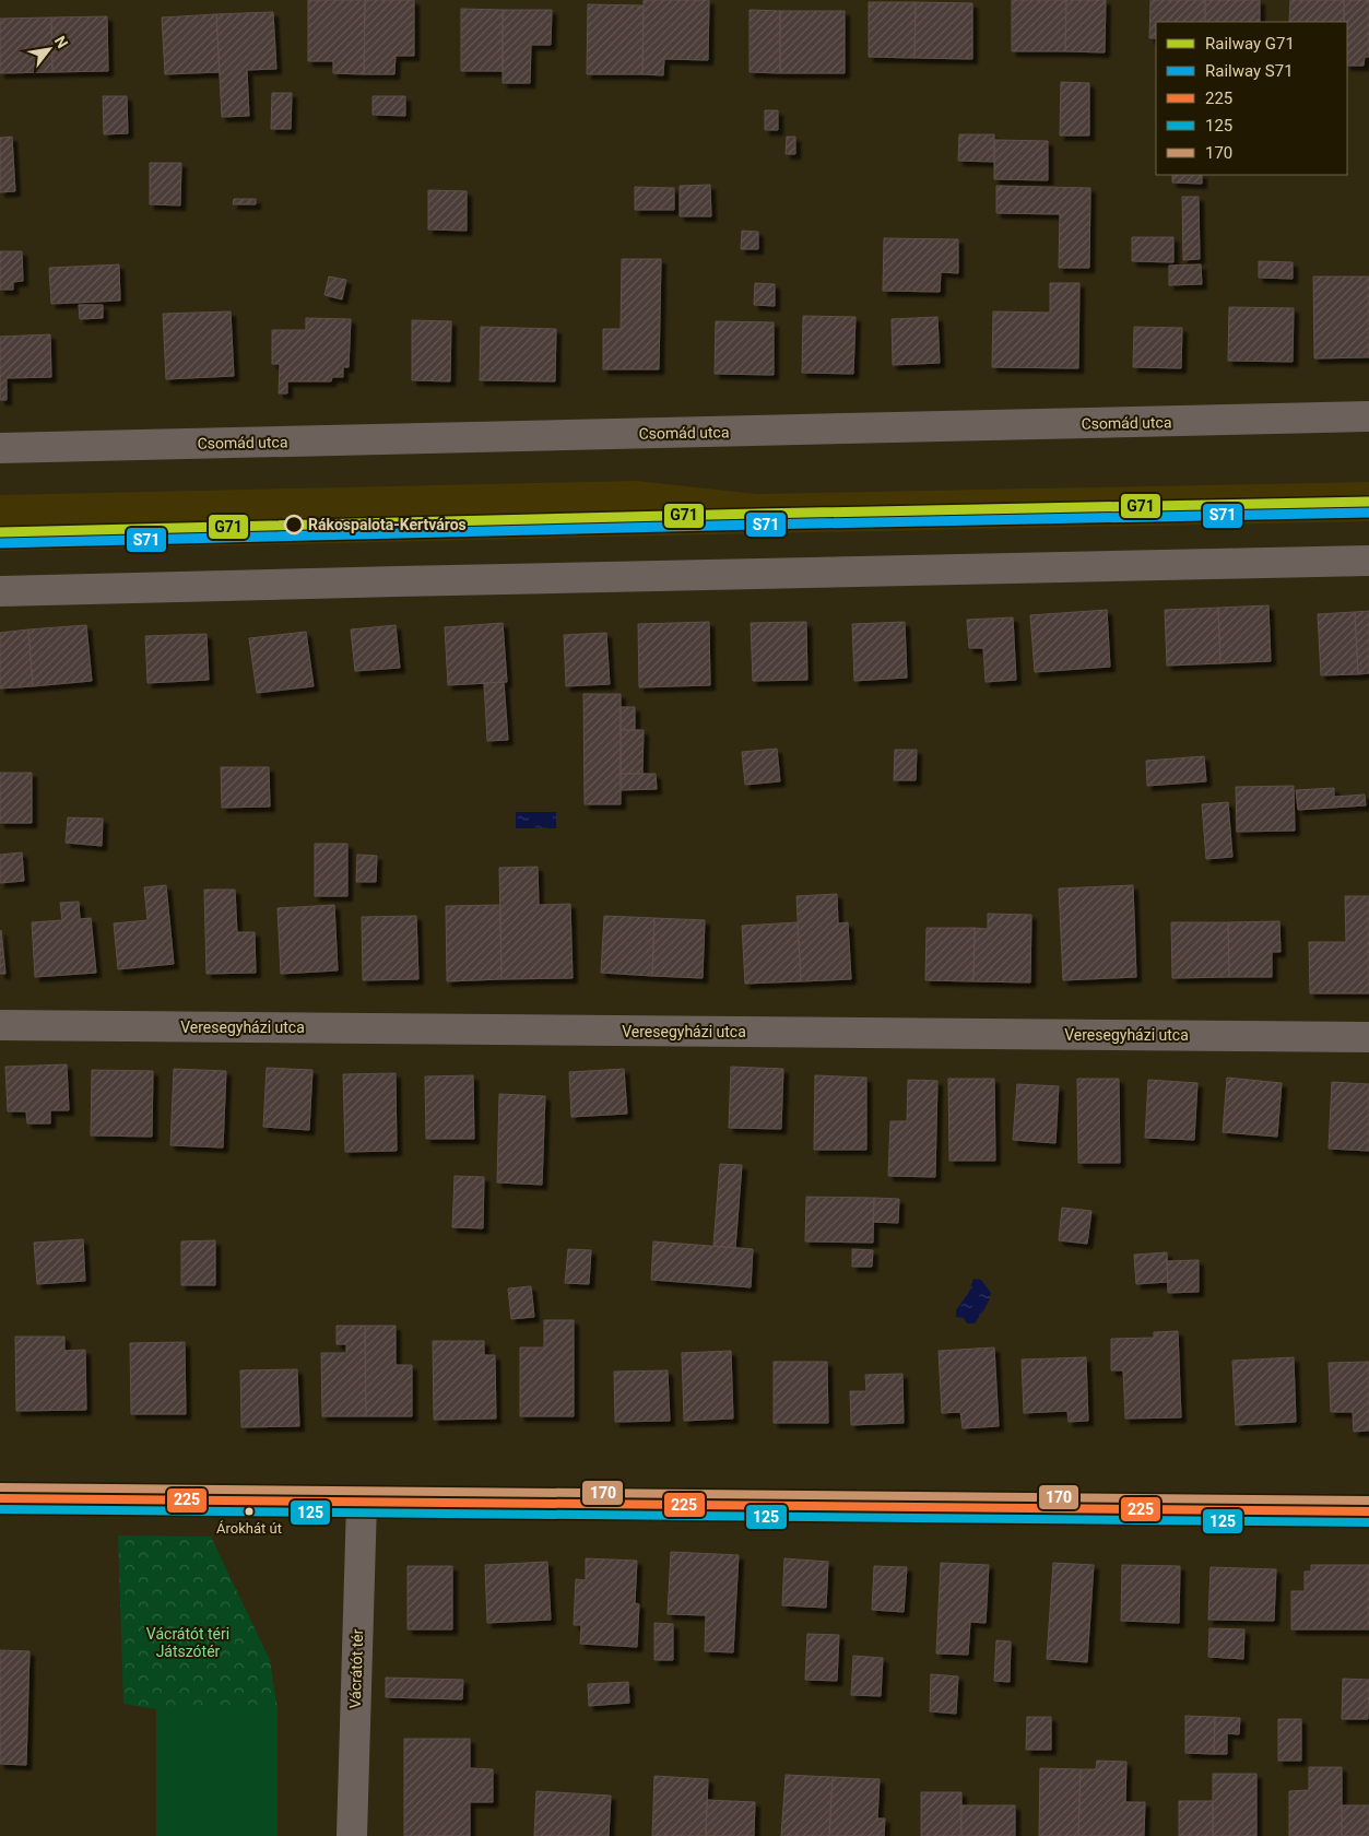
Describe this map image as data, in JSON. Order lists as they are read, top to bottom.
{
  "streets": {
    "street": ["Csomád utca", "Veresegyházi utca", "Vácrátót tér"]
  },
  "parks": ["Vácrátót téri Játszótér"],
  "places": ["Rákospalota-Kertváros", "Árokhát út"],
  "lines": [
    "rail line G71",
    "rail line S71",
    "transit line 170",
    "transit line 225",
    "transit line 125"
  ],
  "legend": [
    "Railway G71",
    "Railway S71",
    "225",
    "125",
    "170"
  ],
  "north": "top right"
}
